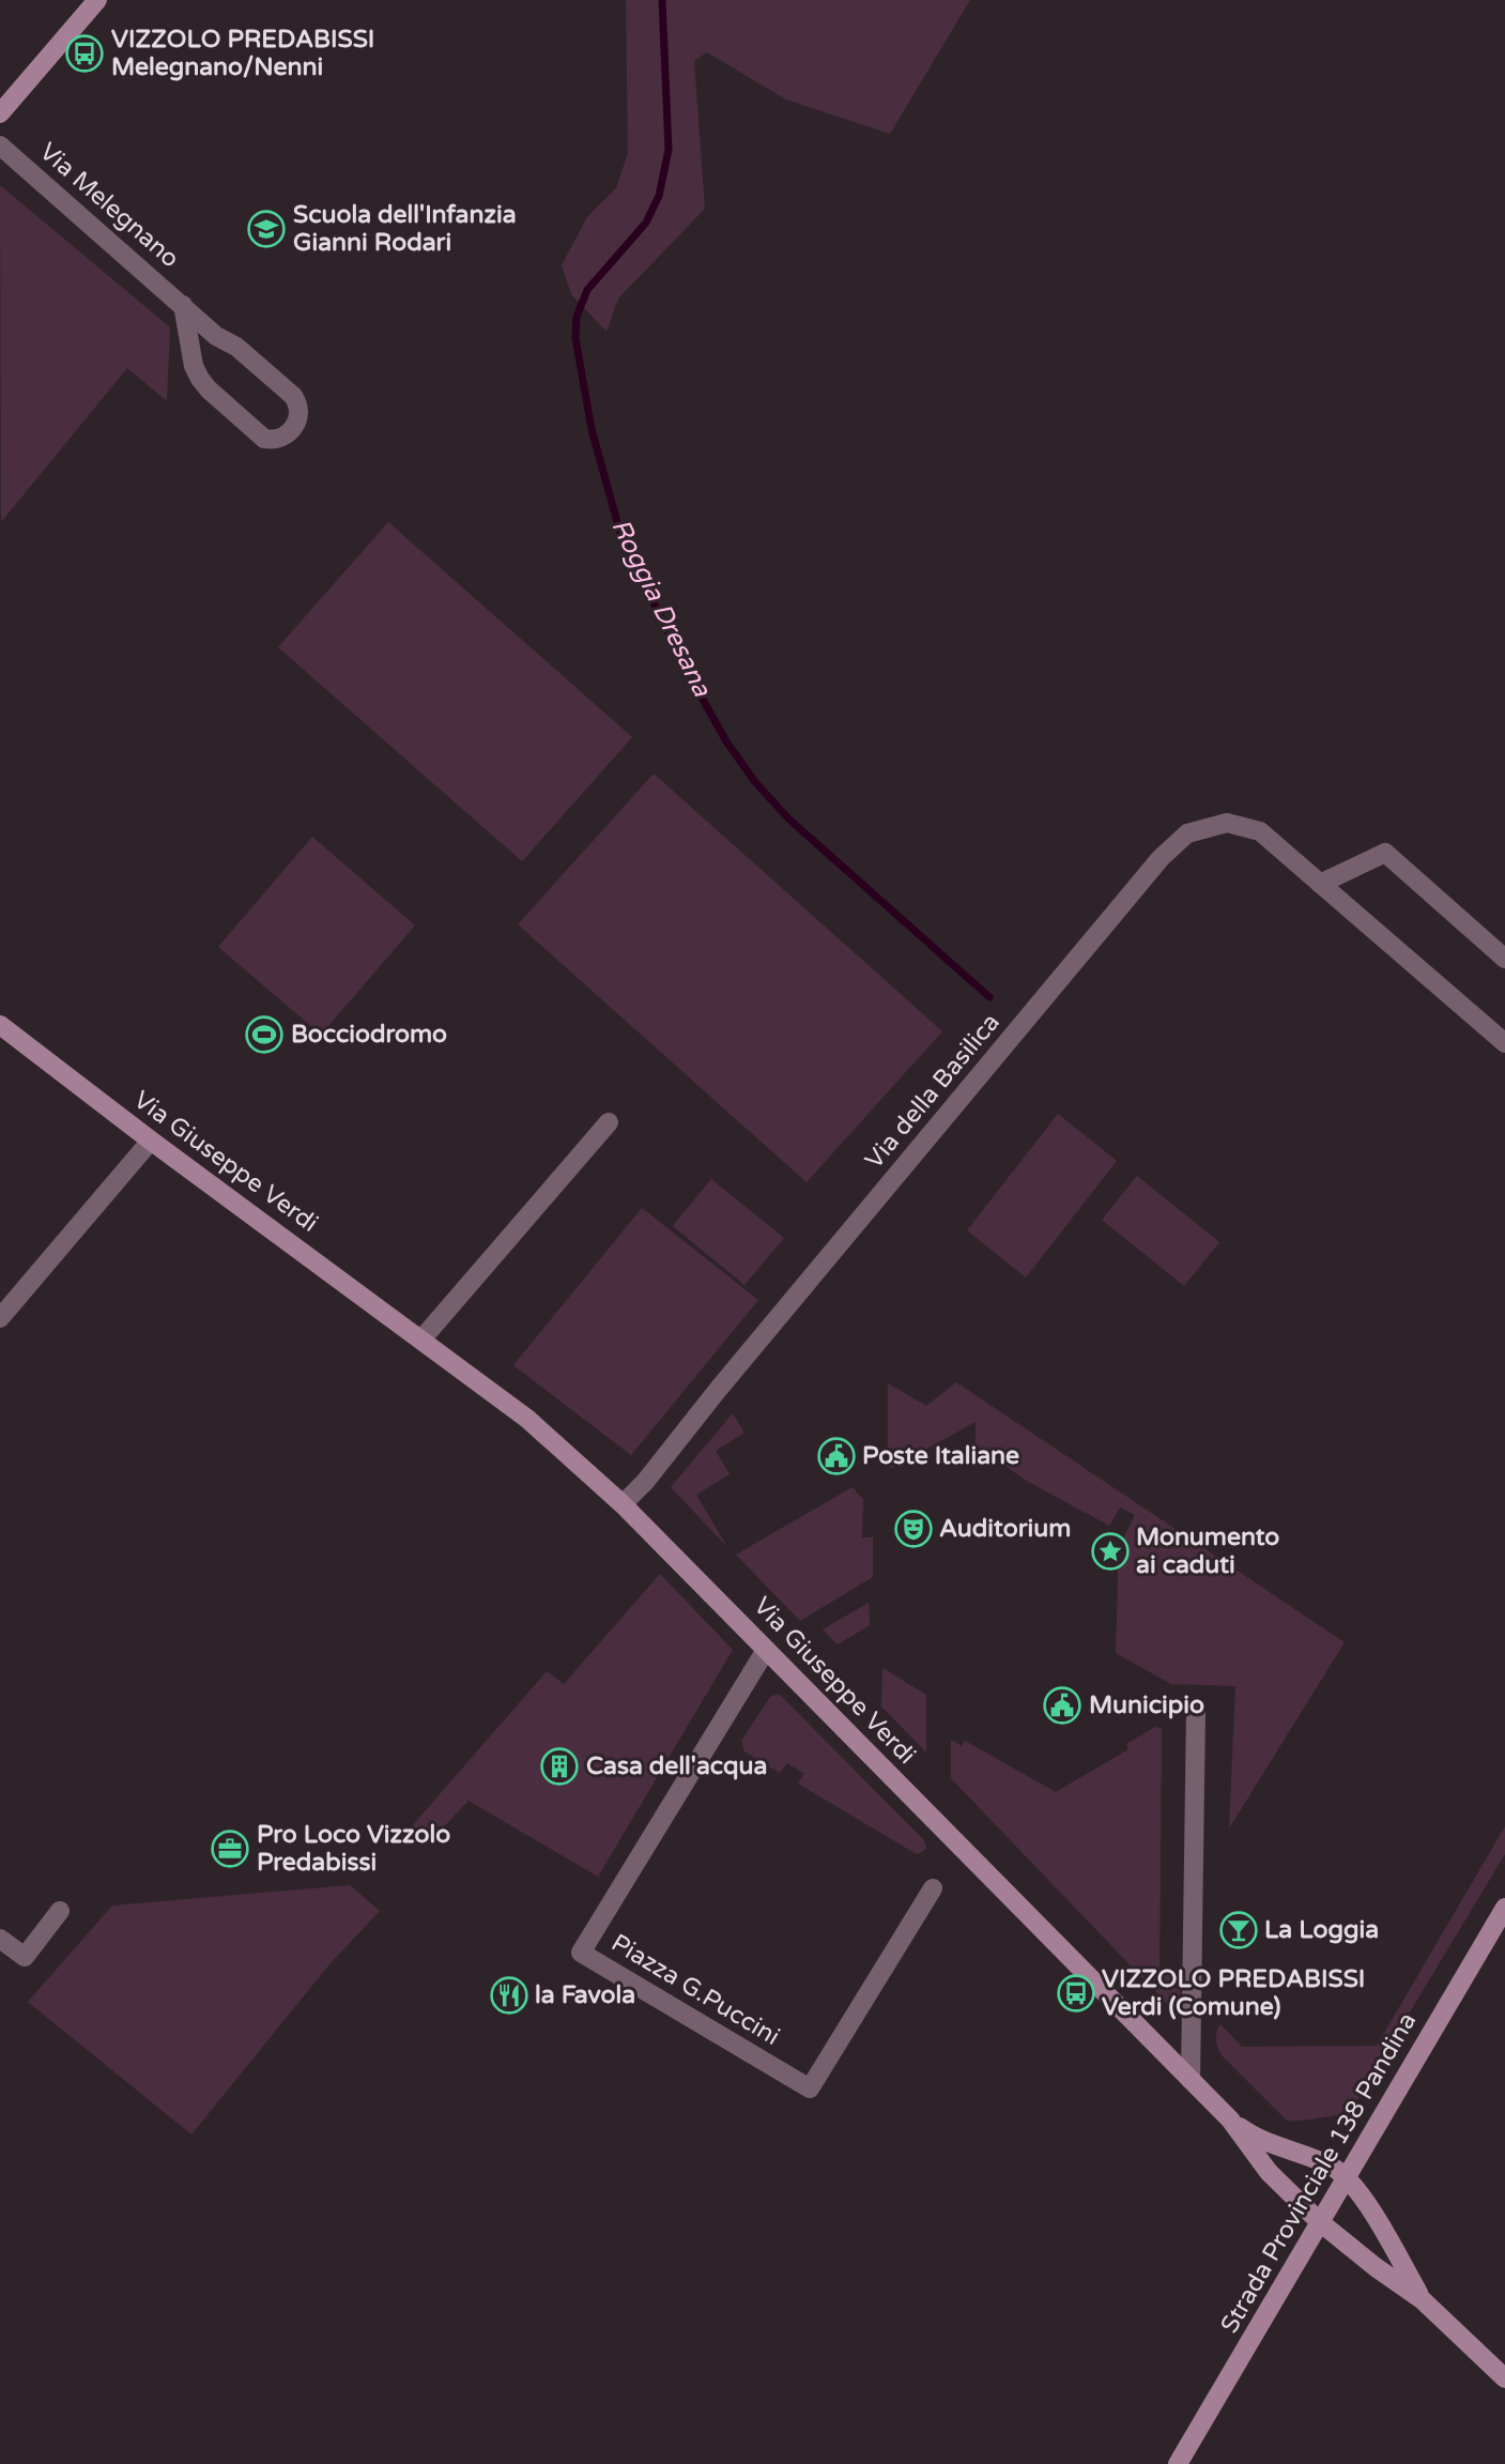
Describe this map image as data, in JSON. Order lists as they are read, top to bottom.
{
  "streets": {
    "street": [
      "Via Melegnano",
      "Via della Basilica",
      "Via Giuseppe Verdi",
      "Piazza G.Puccini",
      "Strada Provinciale 138 Pandina"
    ]
  },
  "crossings": [
    ["Via della Basilica", "Via Giuseppe Verdi"],
    ["Via Giuseppe Verdi", "Piazza G.Puccini"]
  ],
  "water": ["Roggia Dresana"],
  "places": {
    "bus stop": ["VIZZOLO PREDABISSI Melegnano/Nenni", "VIZZOLO PREDABISSI Verdi (Comune)"],
    "school or university": ["Scuola dell'Infanzia Gianni Rodari"],
    "sports": ["Bocciodromo"],
    "public building": ["Poste Italiane", "Municipio"],
    "theatre": ["Auditorium"],
    "place": ["Monumento ai caduti"],
    "building": ["Casa dell'acqua"],
    "office": ["Pro Loco Vizzolo Predabissi"],
    "bar": ["La Loggia"],
    "restaurant": ["la Favola"]
  }
}
